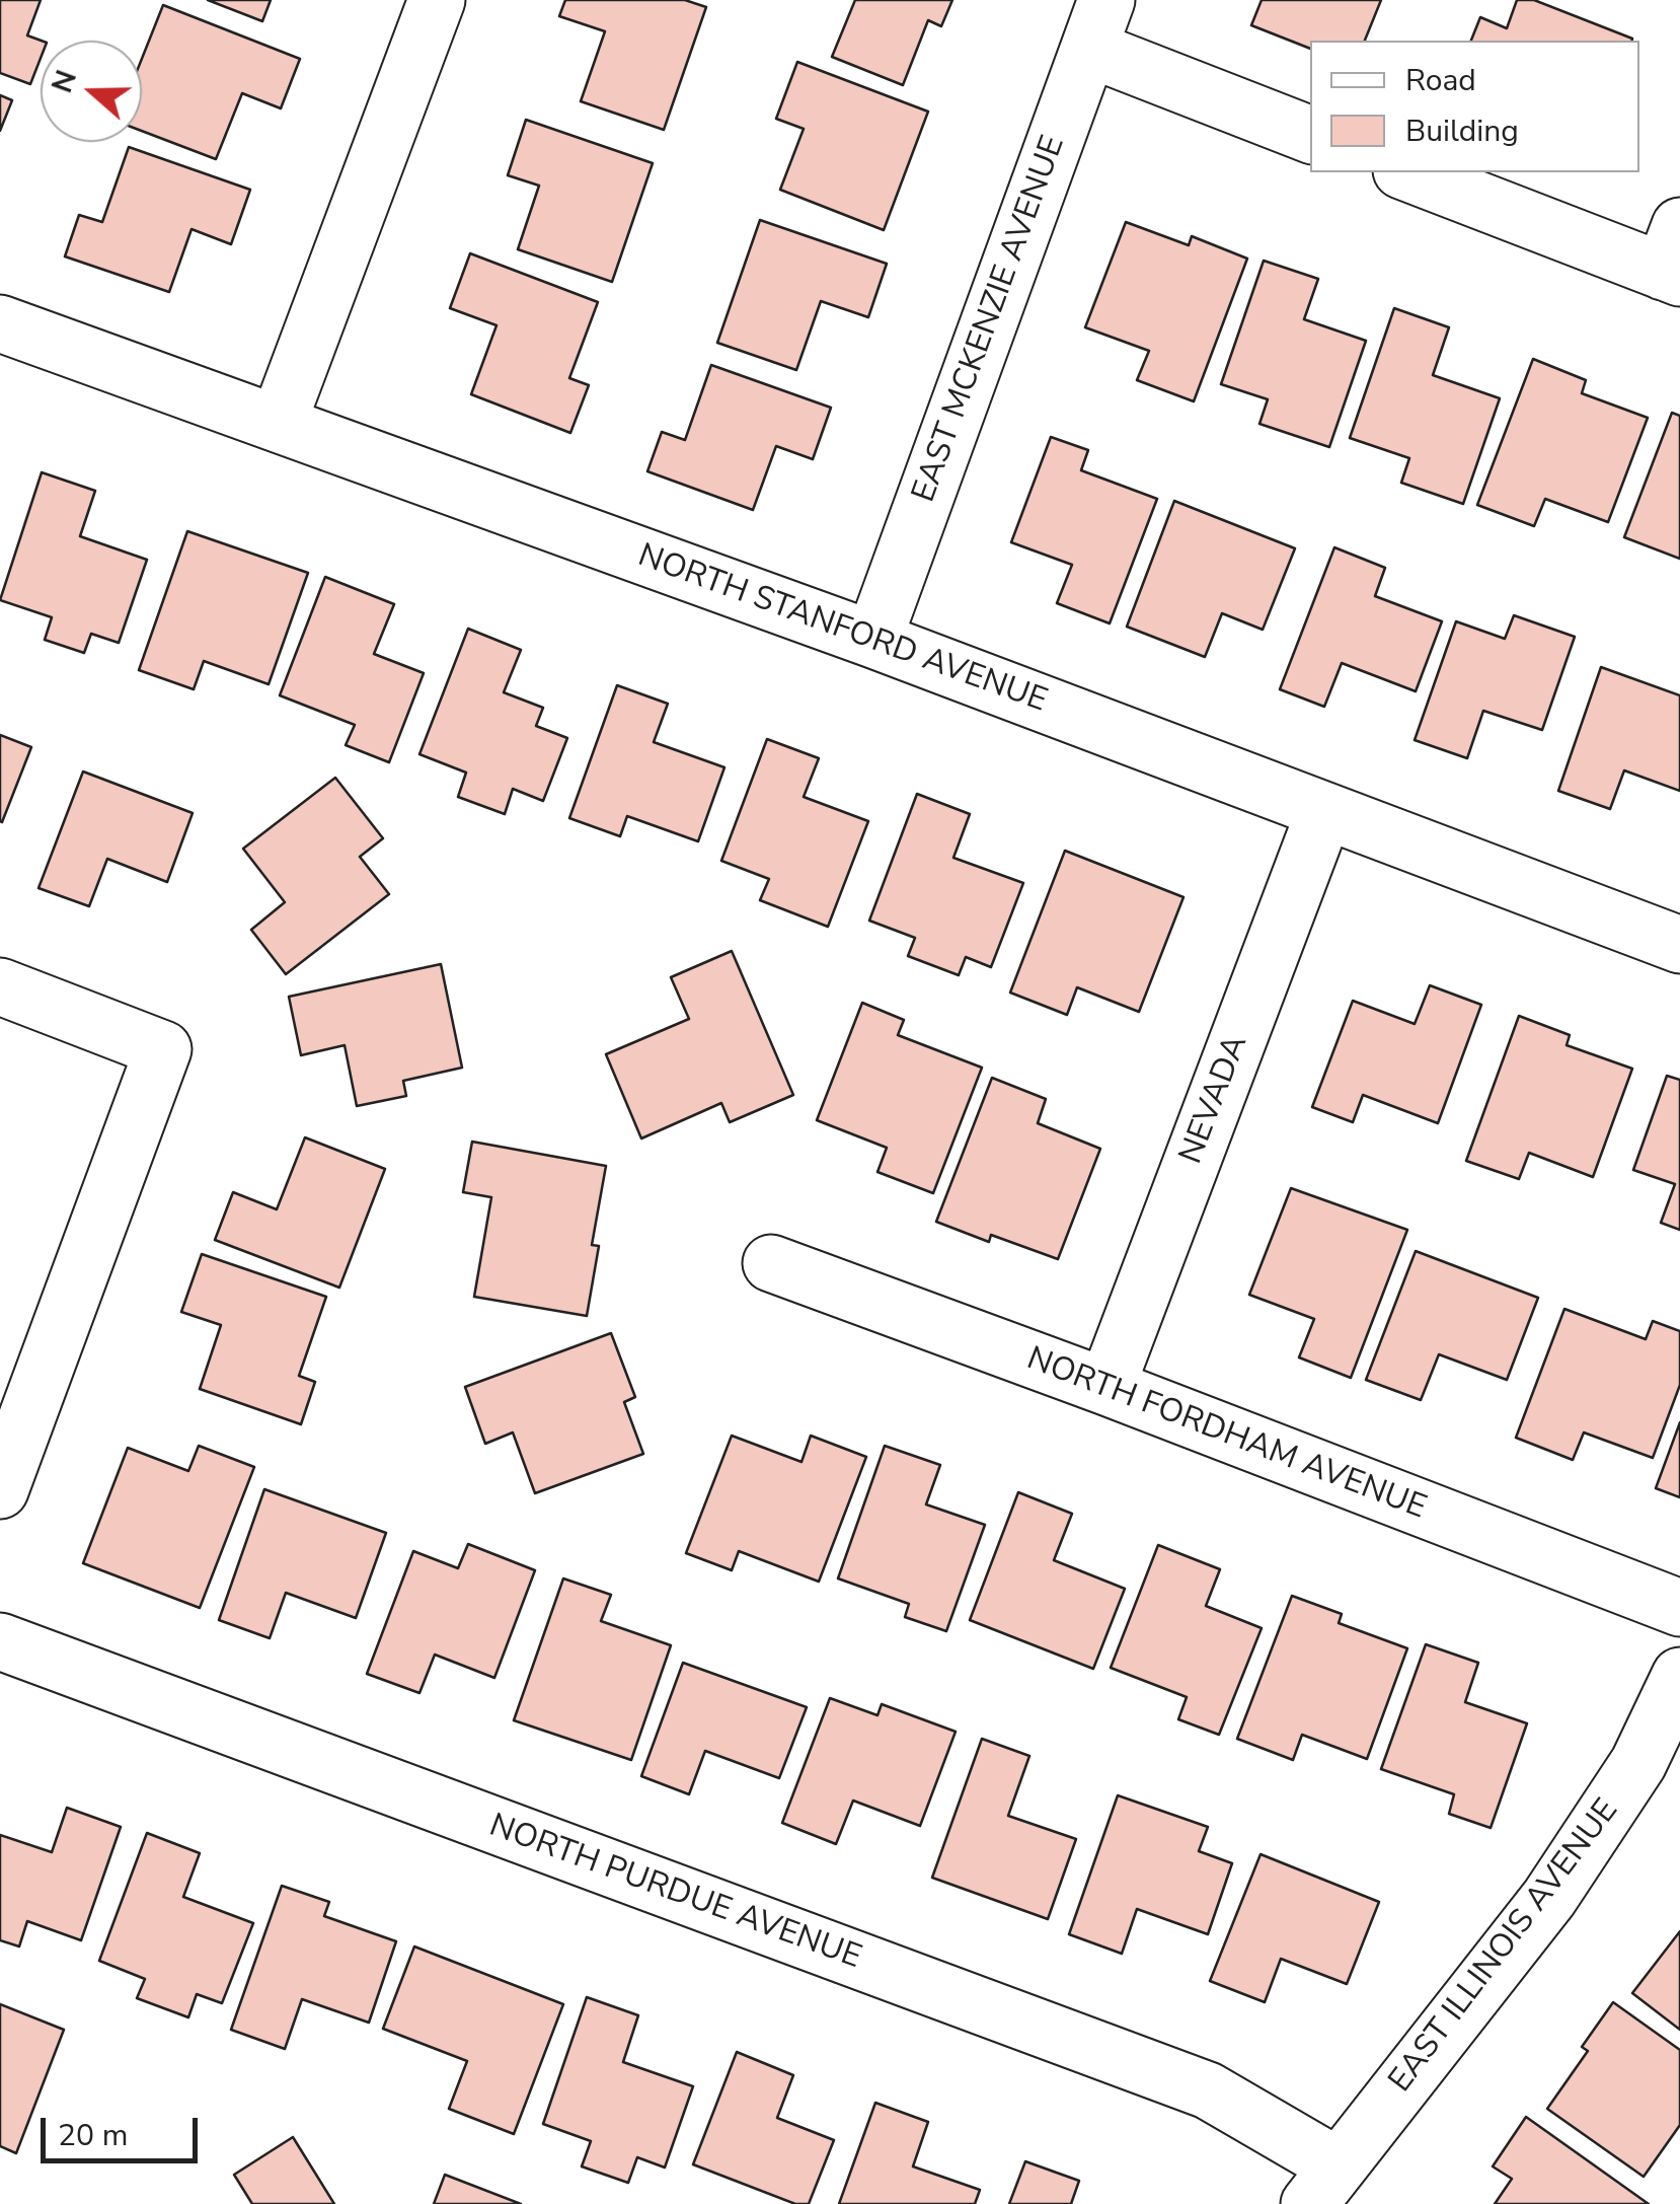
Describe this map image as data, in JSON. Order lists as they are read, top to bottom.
{
  "streets": {
    "street": [
      "EAST MCKENZIE AVENUE",
      "NORTH STANFORD AVENUE",
      "NEVADA",
      "NORTH FORDHAM AVENUE",
      "NORTH PURDUE AVENUE",
      "EAST ILLINOIS AVENUE"
    ]
  },
  "crossings": [
    ["EAST MCKENZIE AVENUE", "NORTH STANFORD AVENUE"],
    ["NORTH STANFORD AVENUE", "NEVADA"],
    ["NEVADA", "NORTH FORDHAM AVENUE"],
    ["NORTH PURDUE AVENUE", "EAST ILLINOIS AVENUE"]
  ],
  "legend": ["Road", "Building"],
  "scale_bar": "20 m",
  "north": "left"
}
